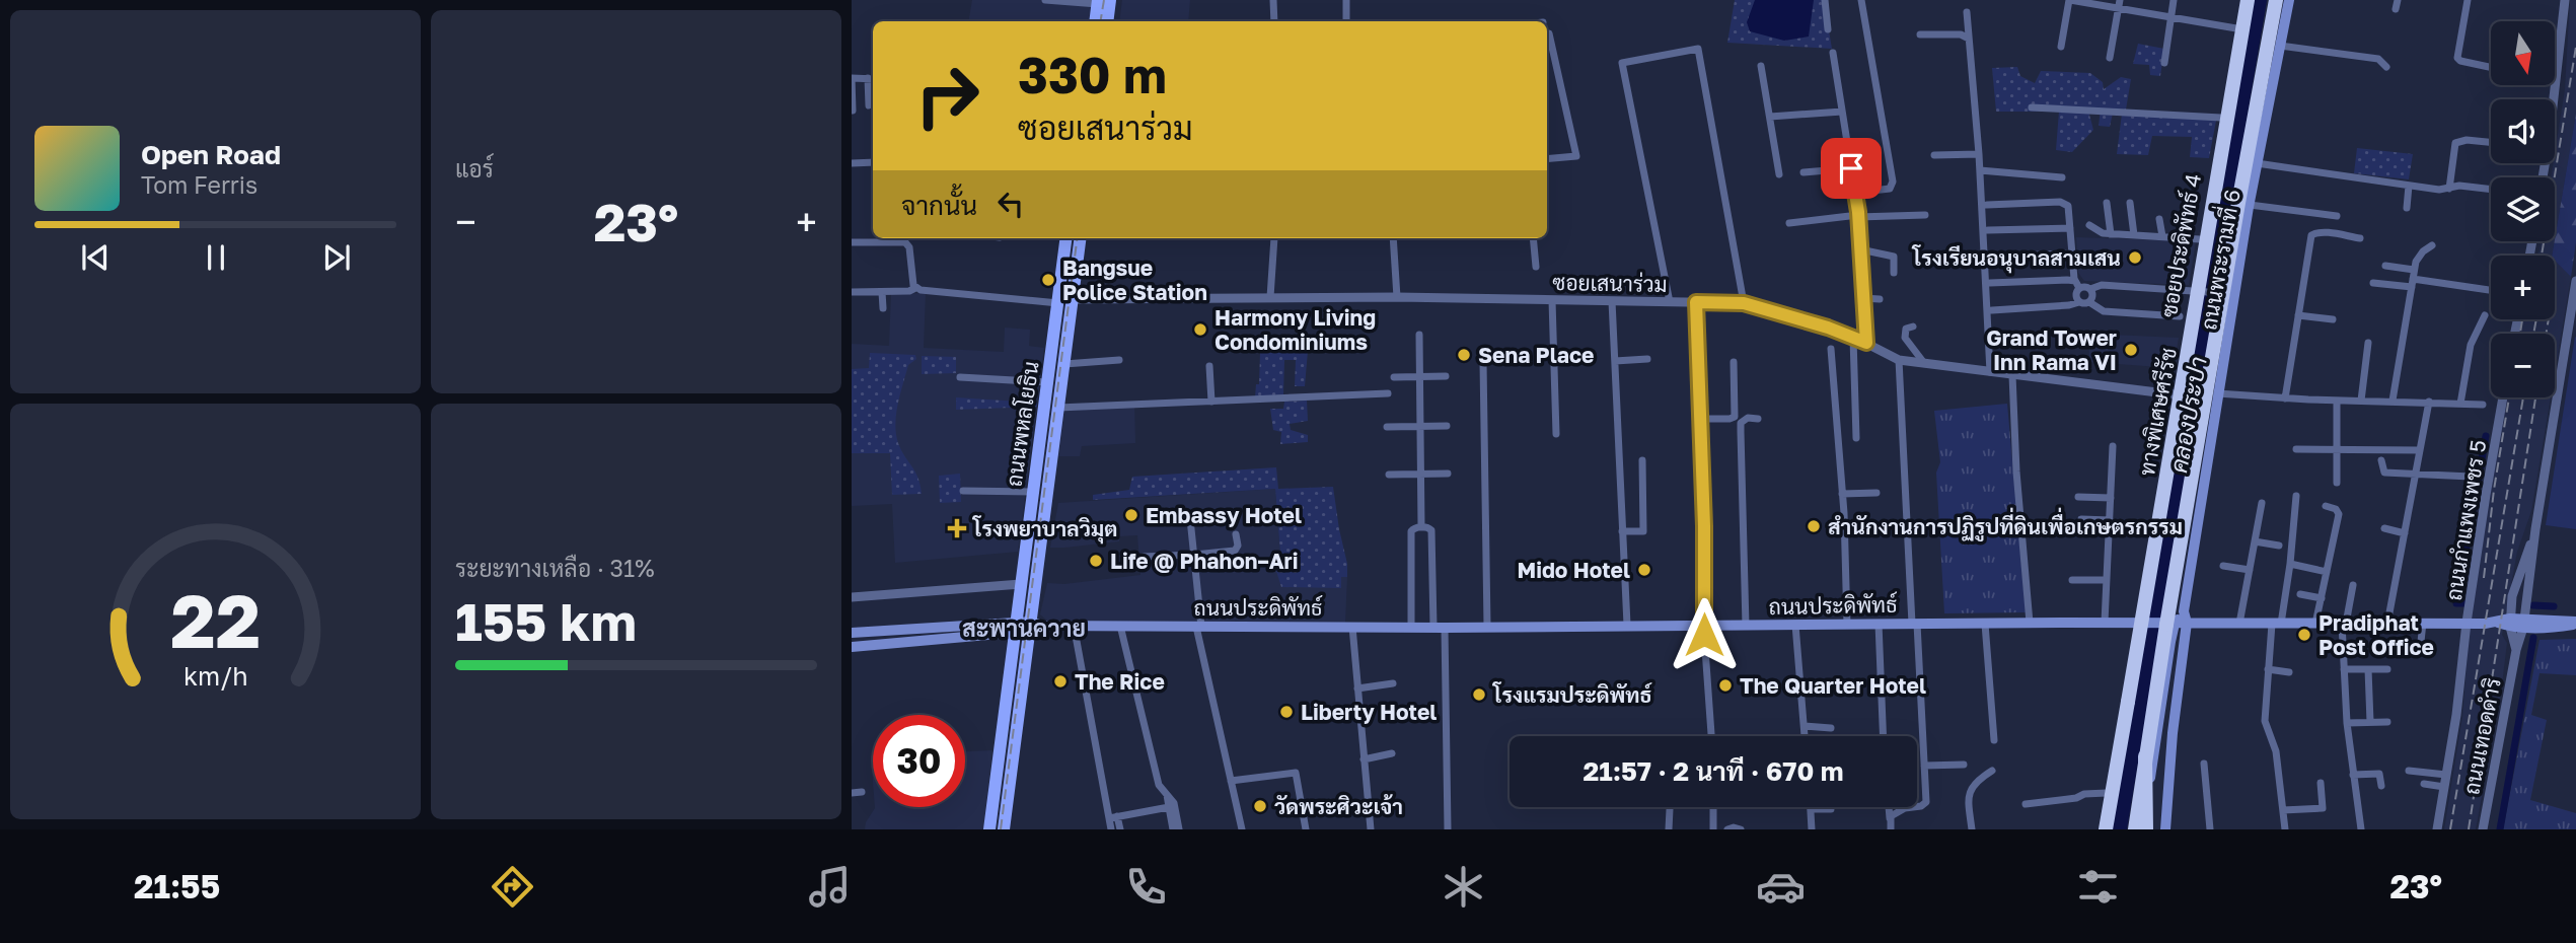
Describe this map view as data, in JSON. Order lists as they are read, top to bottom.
{
  "streets": {
    "highway": ["ทางพิเศษศรีรัช"],
    "main road": ["ถนนพระรามที่ 6", "ถนนพหลโยธิน", "ถนนประดิพัทธ์"],
    "street": [
      "ซอยประดิพัทธ์ 4",
      "ซอยเสนาร่วม",
      "ถนนกำแพงเพชร 5",
      "ถนนเทอดดำริ"
    ]
  },
  "crossings": [
    ["ซอยประดิพัทธ์ 4", "ซอยเสนาร่วม"],
    ["ซอยประดิพัทธ์ 4", "ถนนประดิพัทธ์"],
    ["ถนนพระรามที่ 6", "ทางพิเศษศรีรัช"],
    ["ถนนพระรามที่ 6", "ถนนประดิพัทธ์"],
    ["ซอยเสนาร่วม", "ถนนพหลโยธิน"],
    ["ถนนพหลโยธิน", "ถนนประดิพัทธ์"]
  ],
  "districts": ["สะพานควาย"],
  "water": ["คลองประปา"],
  "places": {
    "other": [
      "โรงเรียนอนุบาลสามเสน",
      "Bangsue Police Station",
      "Harmony Living Condominiums",
      "Grand Tower Inn Rama VI",
      "Sena Place",
      "Embassy Hotel",
      "สำนักงานการปฏิรูปที่ดินเพื่อเกษตรกรรม",
      "Life @ Phahon–Ari",
      "Mido Hotel",
      "Pradiphat Post Office",
      "The Rice",
      "The Quarter Hotel",
      "โรงแรมประดิพัทธ์",
      "Liberty Hotel",
      "วัดพระศิวะเจ้า"
    ],
    "health": ["โรงพยาบาลวิมุต"]
  },
  "north": "bottom",
  "page": {
    "tile": [
      "แอร์",
      ["ระยะทางเหลือ · 31%", "155 km"]
    ],
    "map_buttons": ["+", "−"],
    "turn": ["330 m", "ซอยเสนาร่วม"],
    "song": ["Open Road", "Tom Ferris"],
    "then": "จากนั้น",
    "heat": ["−", "23°", "+"],
    "limit": "30",
    "trip": "21:57 · 2 นาที · 670 m",
    "tabs": ["21:55", "23°"],
    "gauge": ["22", "km/h"]
  }
}
